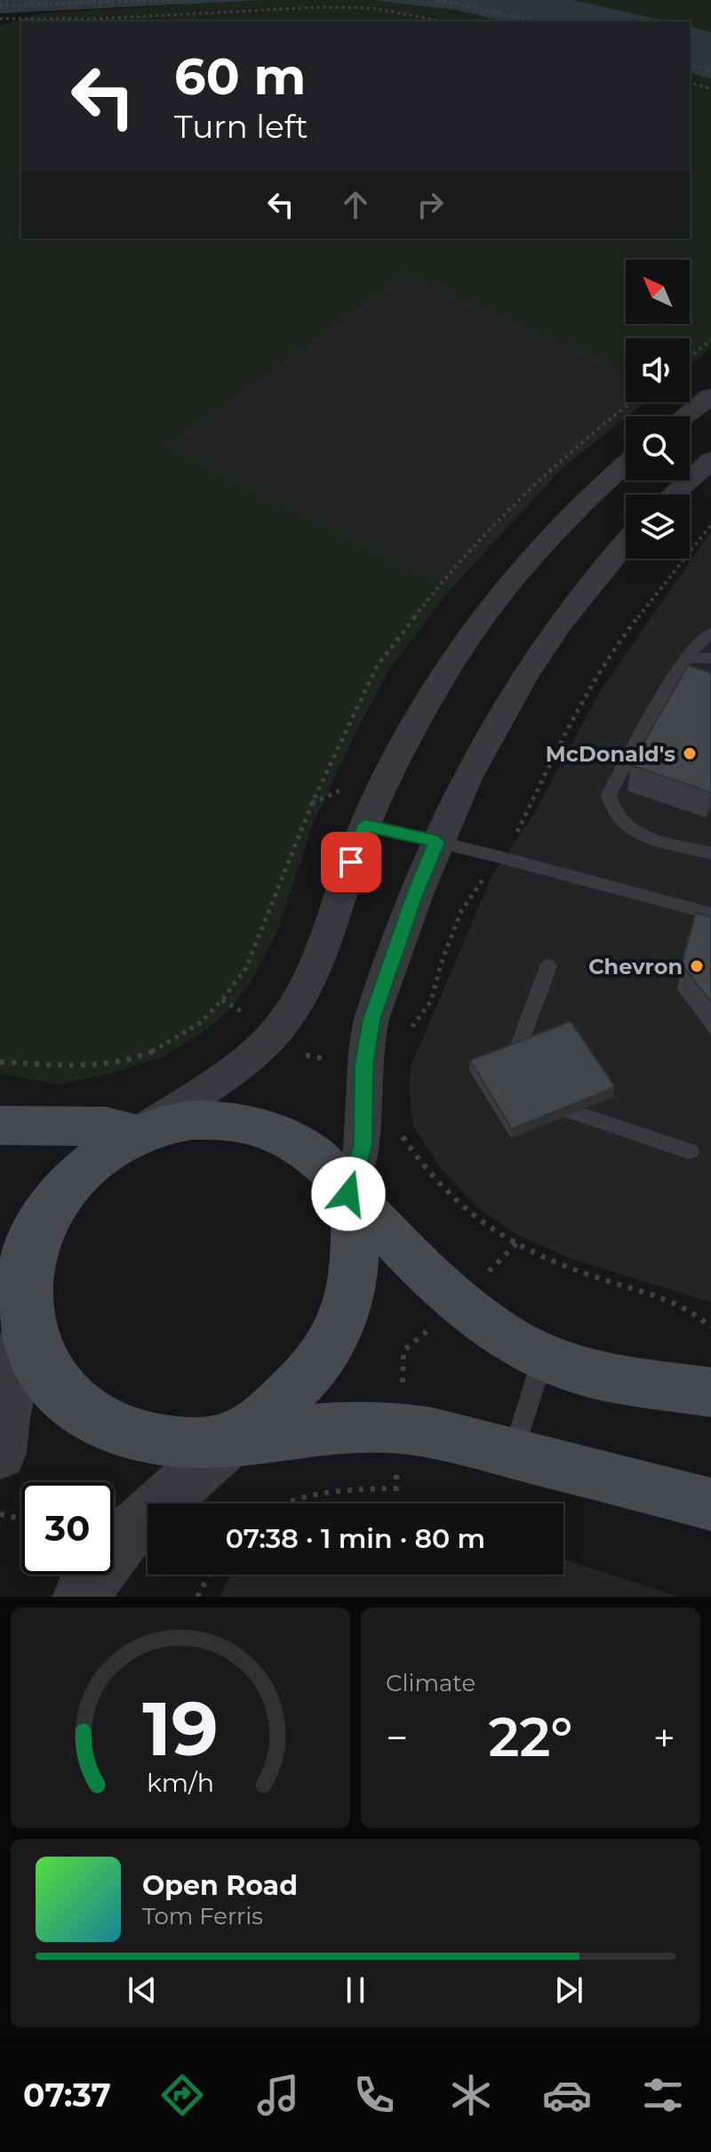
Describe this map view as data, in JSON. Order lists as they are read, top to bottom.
{
  "places": ["McDonald's", "Chevron"],
  "north": "top left",
  "page": {
    "turn": ["60 m", "Turn left"],
    "limit": "30",
    "trip": "07:38 · 1 min · 80 m",
    "tile": "Climate",
    "heat": ["−", "22°", "+"],
    "song": ["Open Road", "Tom Ferris"],
    "tabs": "07:37",
    "gauge": ["19", "km/h"]
  }
}
